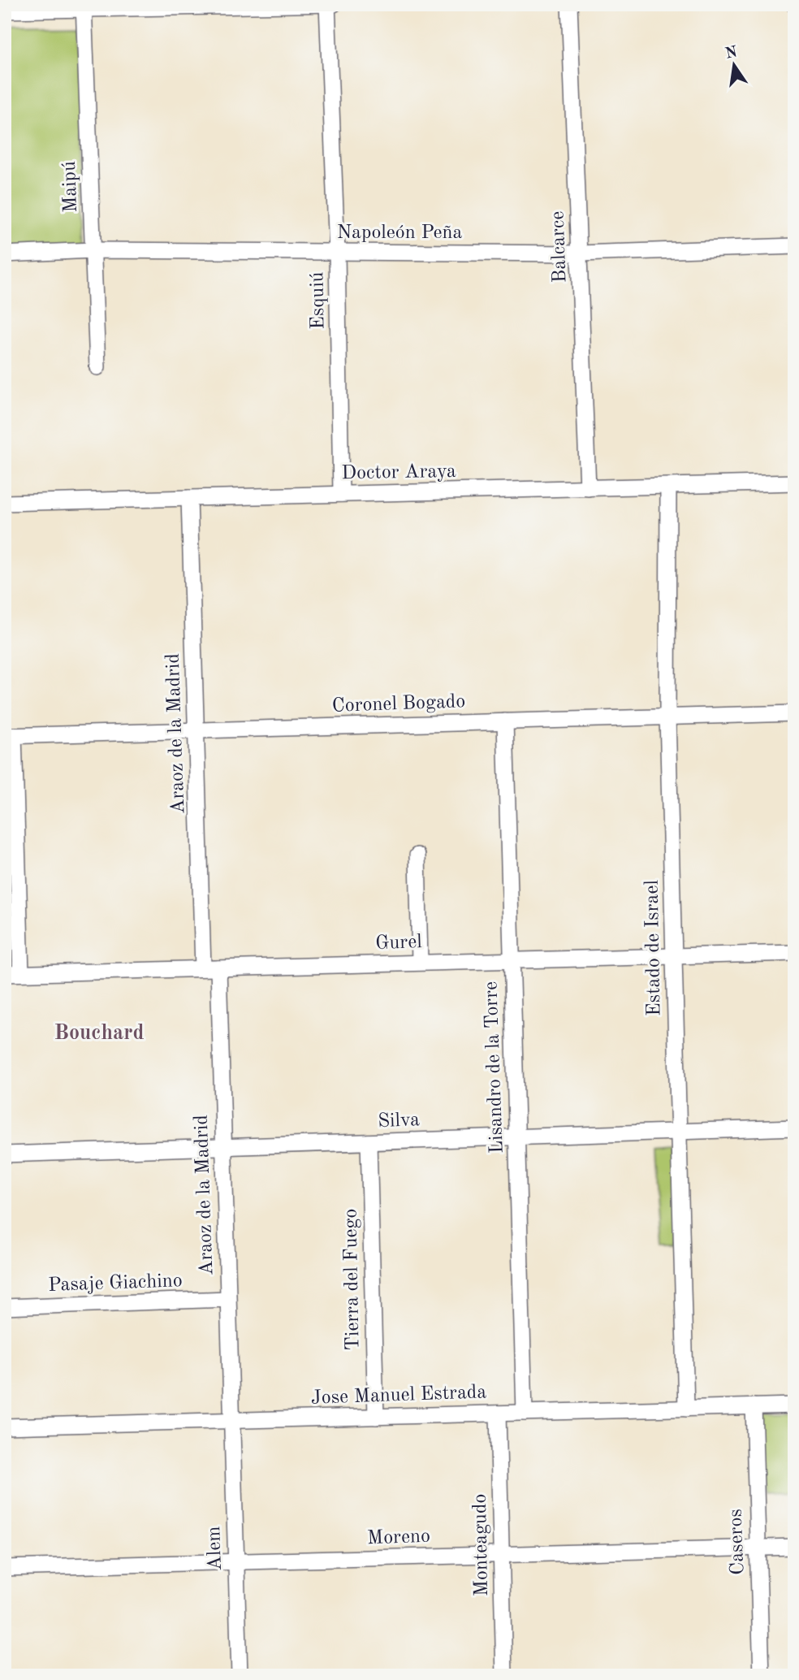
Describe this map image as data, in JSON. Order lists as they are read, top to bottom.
{
  "streets": {
    "street": [
      "Maipú",
      "Napoleón Peña",
      "Balcarce",
      "Esquiú",
      "Doctor Araya",
      "Coronel Bogado",
      "Araoz de la Madrid",
      "Gurel",
      "Estado de Israel",
      "Lisandro de la Torre",
      "Silva",
      "Tierra del Fuego",
      "Pasaje Giachino",
      "Jose Manuel Estrada",
      "Moreno",
      "Caseros",
      "Monteagudo",
      "Alem"
    ]
  },
  "crossings": [
    ["Maipú", "Napoleón Peña"],
    ["Napoleón Peña", "Balcarce"],
    ["Napoleón Peña", "Esquiú"],
    ["Balcarce", "Doctor Araya"],
    ["Esquiú", "Doctor Araya"],
    ["Doctor Araya", "Araoz de la Madrid"],
    ["Doctor Araya", "Estado de Israel"],
    ["Coronel Bogado", "Araoz de la Madrid"],
    ["Coronel Bogado", "Estado de Israel"],
    ["Coronel Bogado", "Lisandro de la Torre"],
    ["Araoz de la Madrid", "Gurel"],
    ["Araoz de la Madrid", "Silva"],
    ["Araoz de la Madrid", "Pasaje Giachino"],
    ["Araoz de la Madrid", "Jose Manuel Estrada"],
    ["Araoz de la Madrid", "Alem"],
    ["Gurel", "Estado de Israel"],
    ["Gurel", "Lisandro de la Torre"],
    ["Estado de Israel", "Silva"],
    ["Estado de Israel", "Jose Manuel Estrada"],
    ["Lisandro de la Torre", "Silva"],
    ["Lisandro de la Torre", "Jose Manuel Estrada"],
    ["Silva", "Tierra del Fuego"],
    ["Tierra del Fuego", "Jose Manuel Estrada"],
    ["Jose Manuel Estrada", "Caseros"],
    ["Jose Manuel Estrada", "Monteagudo"],
    ["Jose Manuel Estrada", "Alem"],
    ["Moreno", "Caseros"],
    ["Moreno", "Monteagudo"],
    ["Moreno", "Alem"]
  ],
  "districts": ["Bouchard"],
  "north": "top"
}
